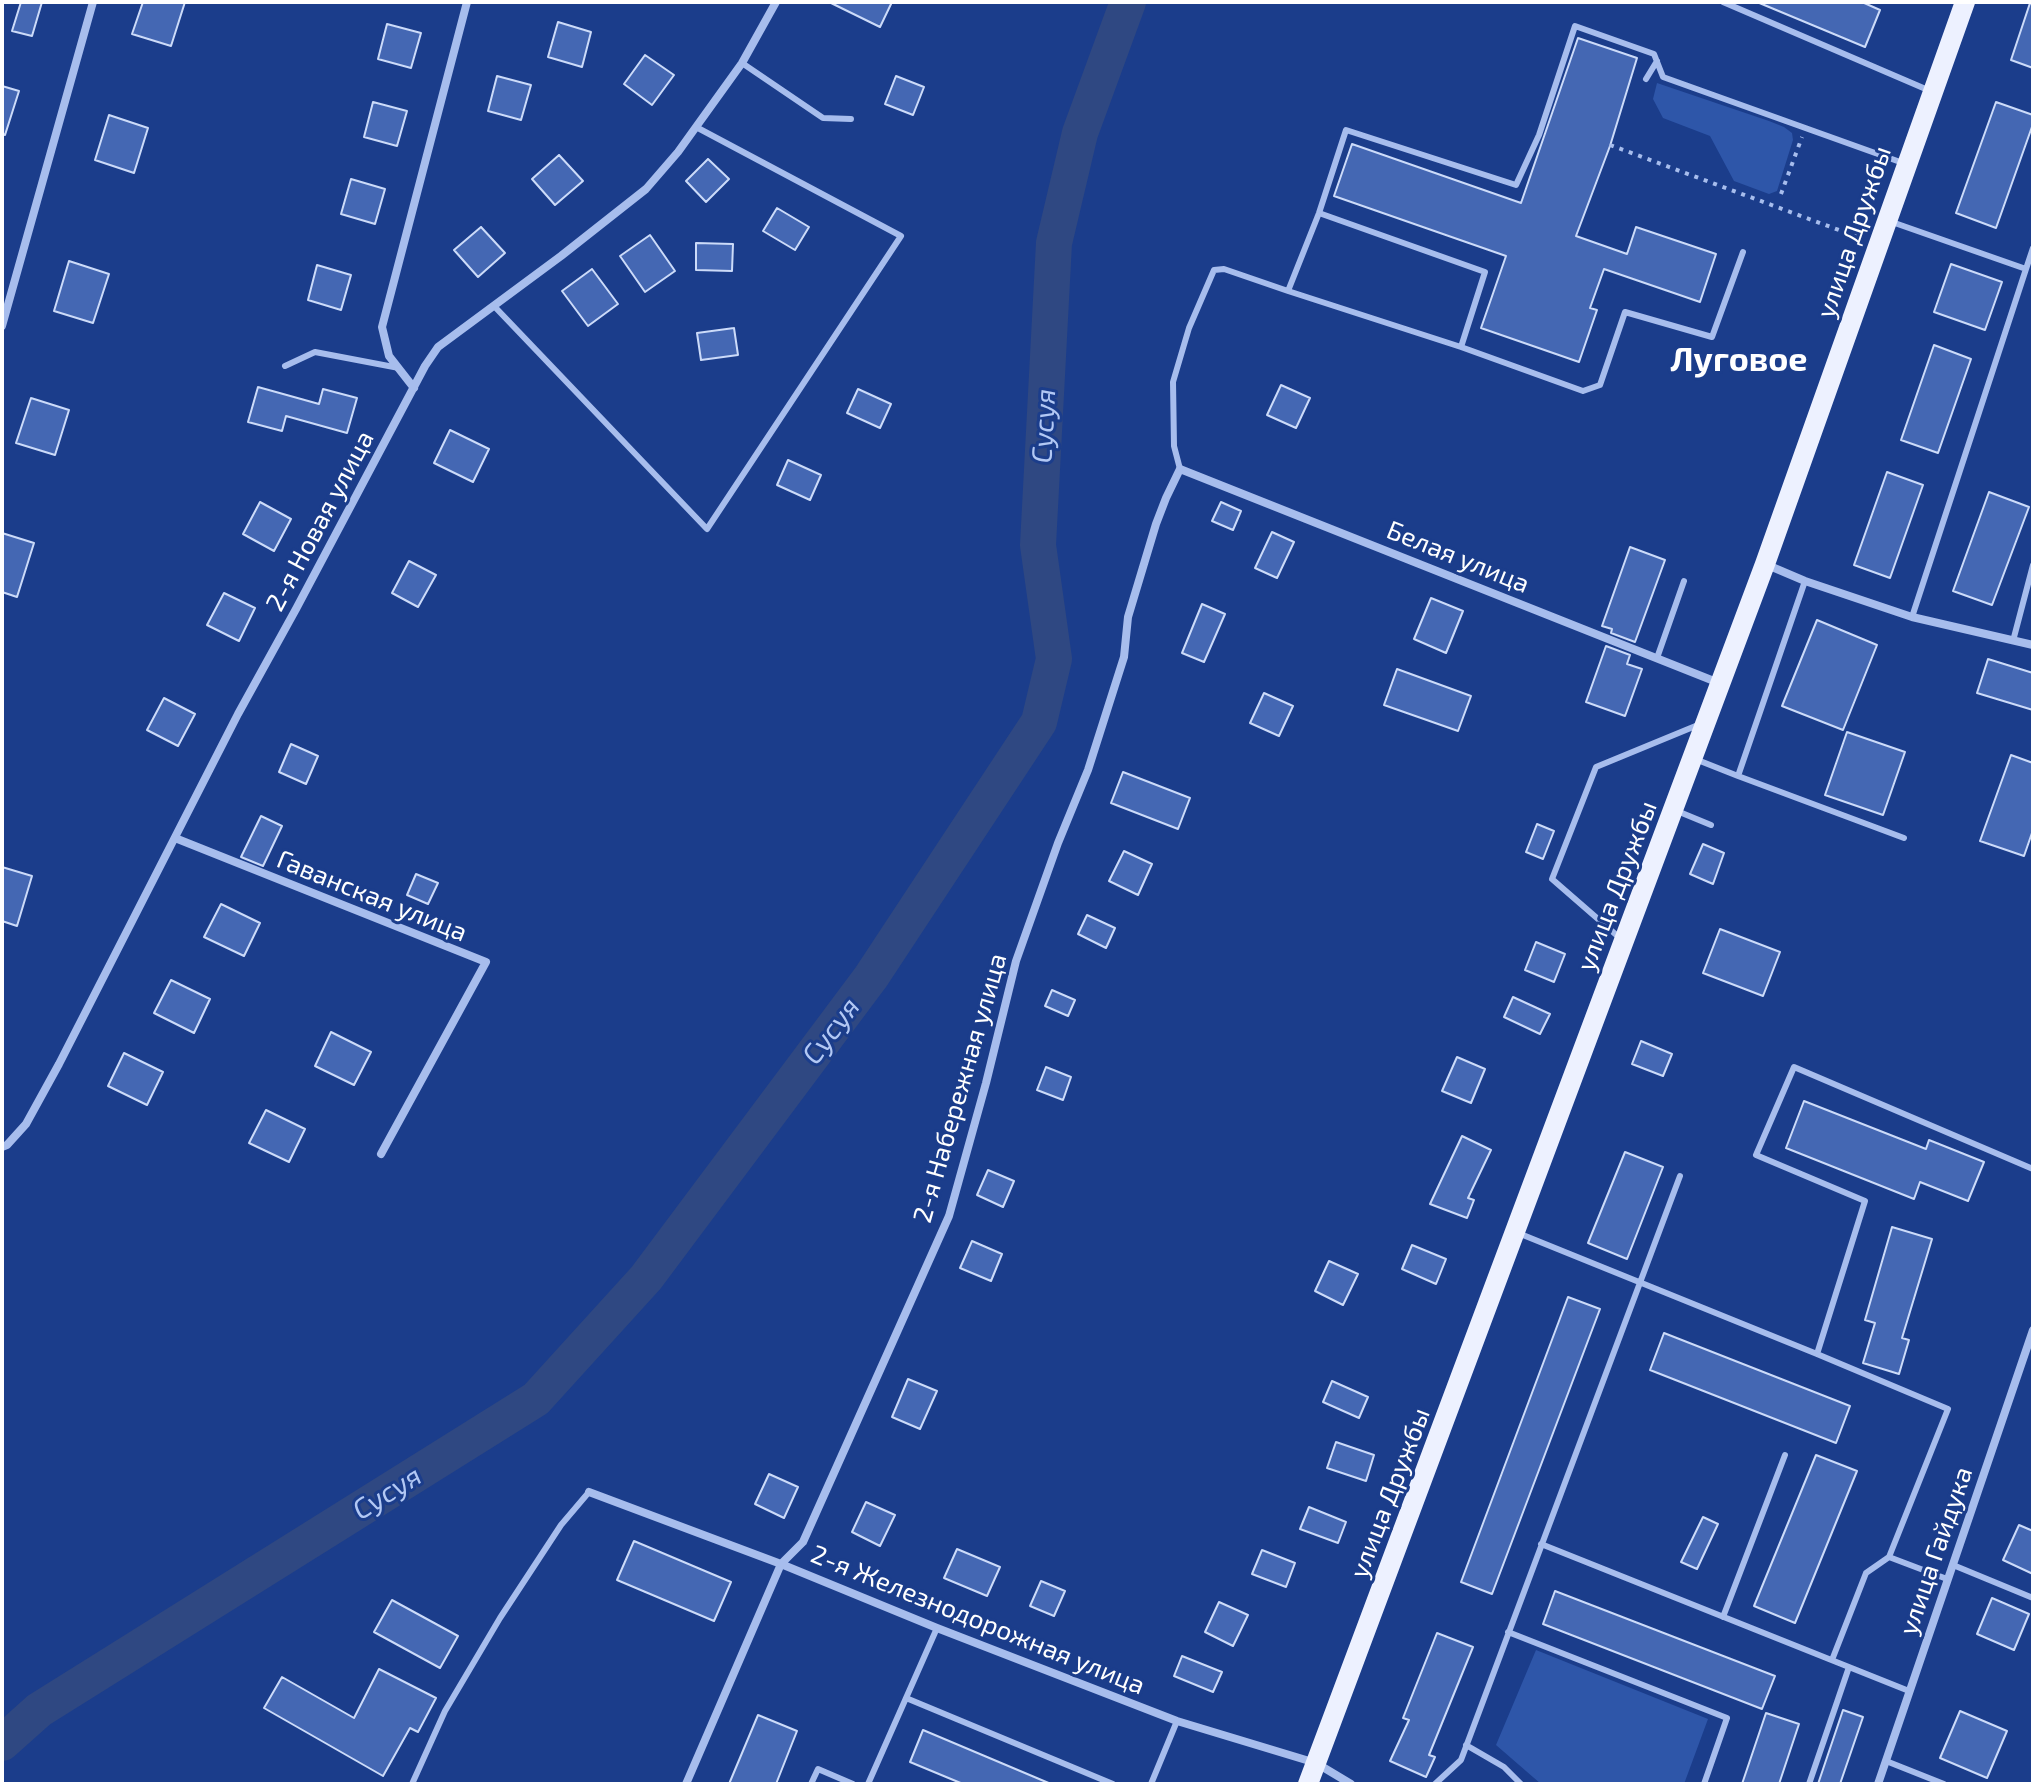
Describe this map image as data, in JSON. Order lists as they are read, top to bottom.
{
  "streets": {
    "main road": ["улица Дружбы"],
    "street": [
      "2-я Новая улица",
      "Белая улица",
      "Гаванская улица",
      "2-я Набережная улица",
      "улица Гайдука",
      "2-я Железнодорожная улица"
    ]
  },
  "crossings": [
    ["улица Дружбы", "Белая улица"],
    ["улица Дружбы", "2-я Железнодорожная улица"],
    ["2-я Новая улица", "Гаванская улица"],
    ["Белая улица", "2-я Набережная улица"],
    ["2-я Набережная улица", "2-я Железнодорожная улица"]
  ],
  "districts": ["Луговое"],
  "water": ["Сусуя"]
}
